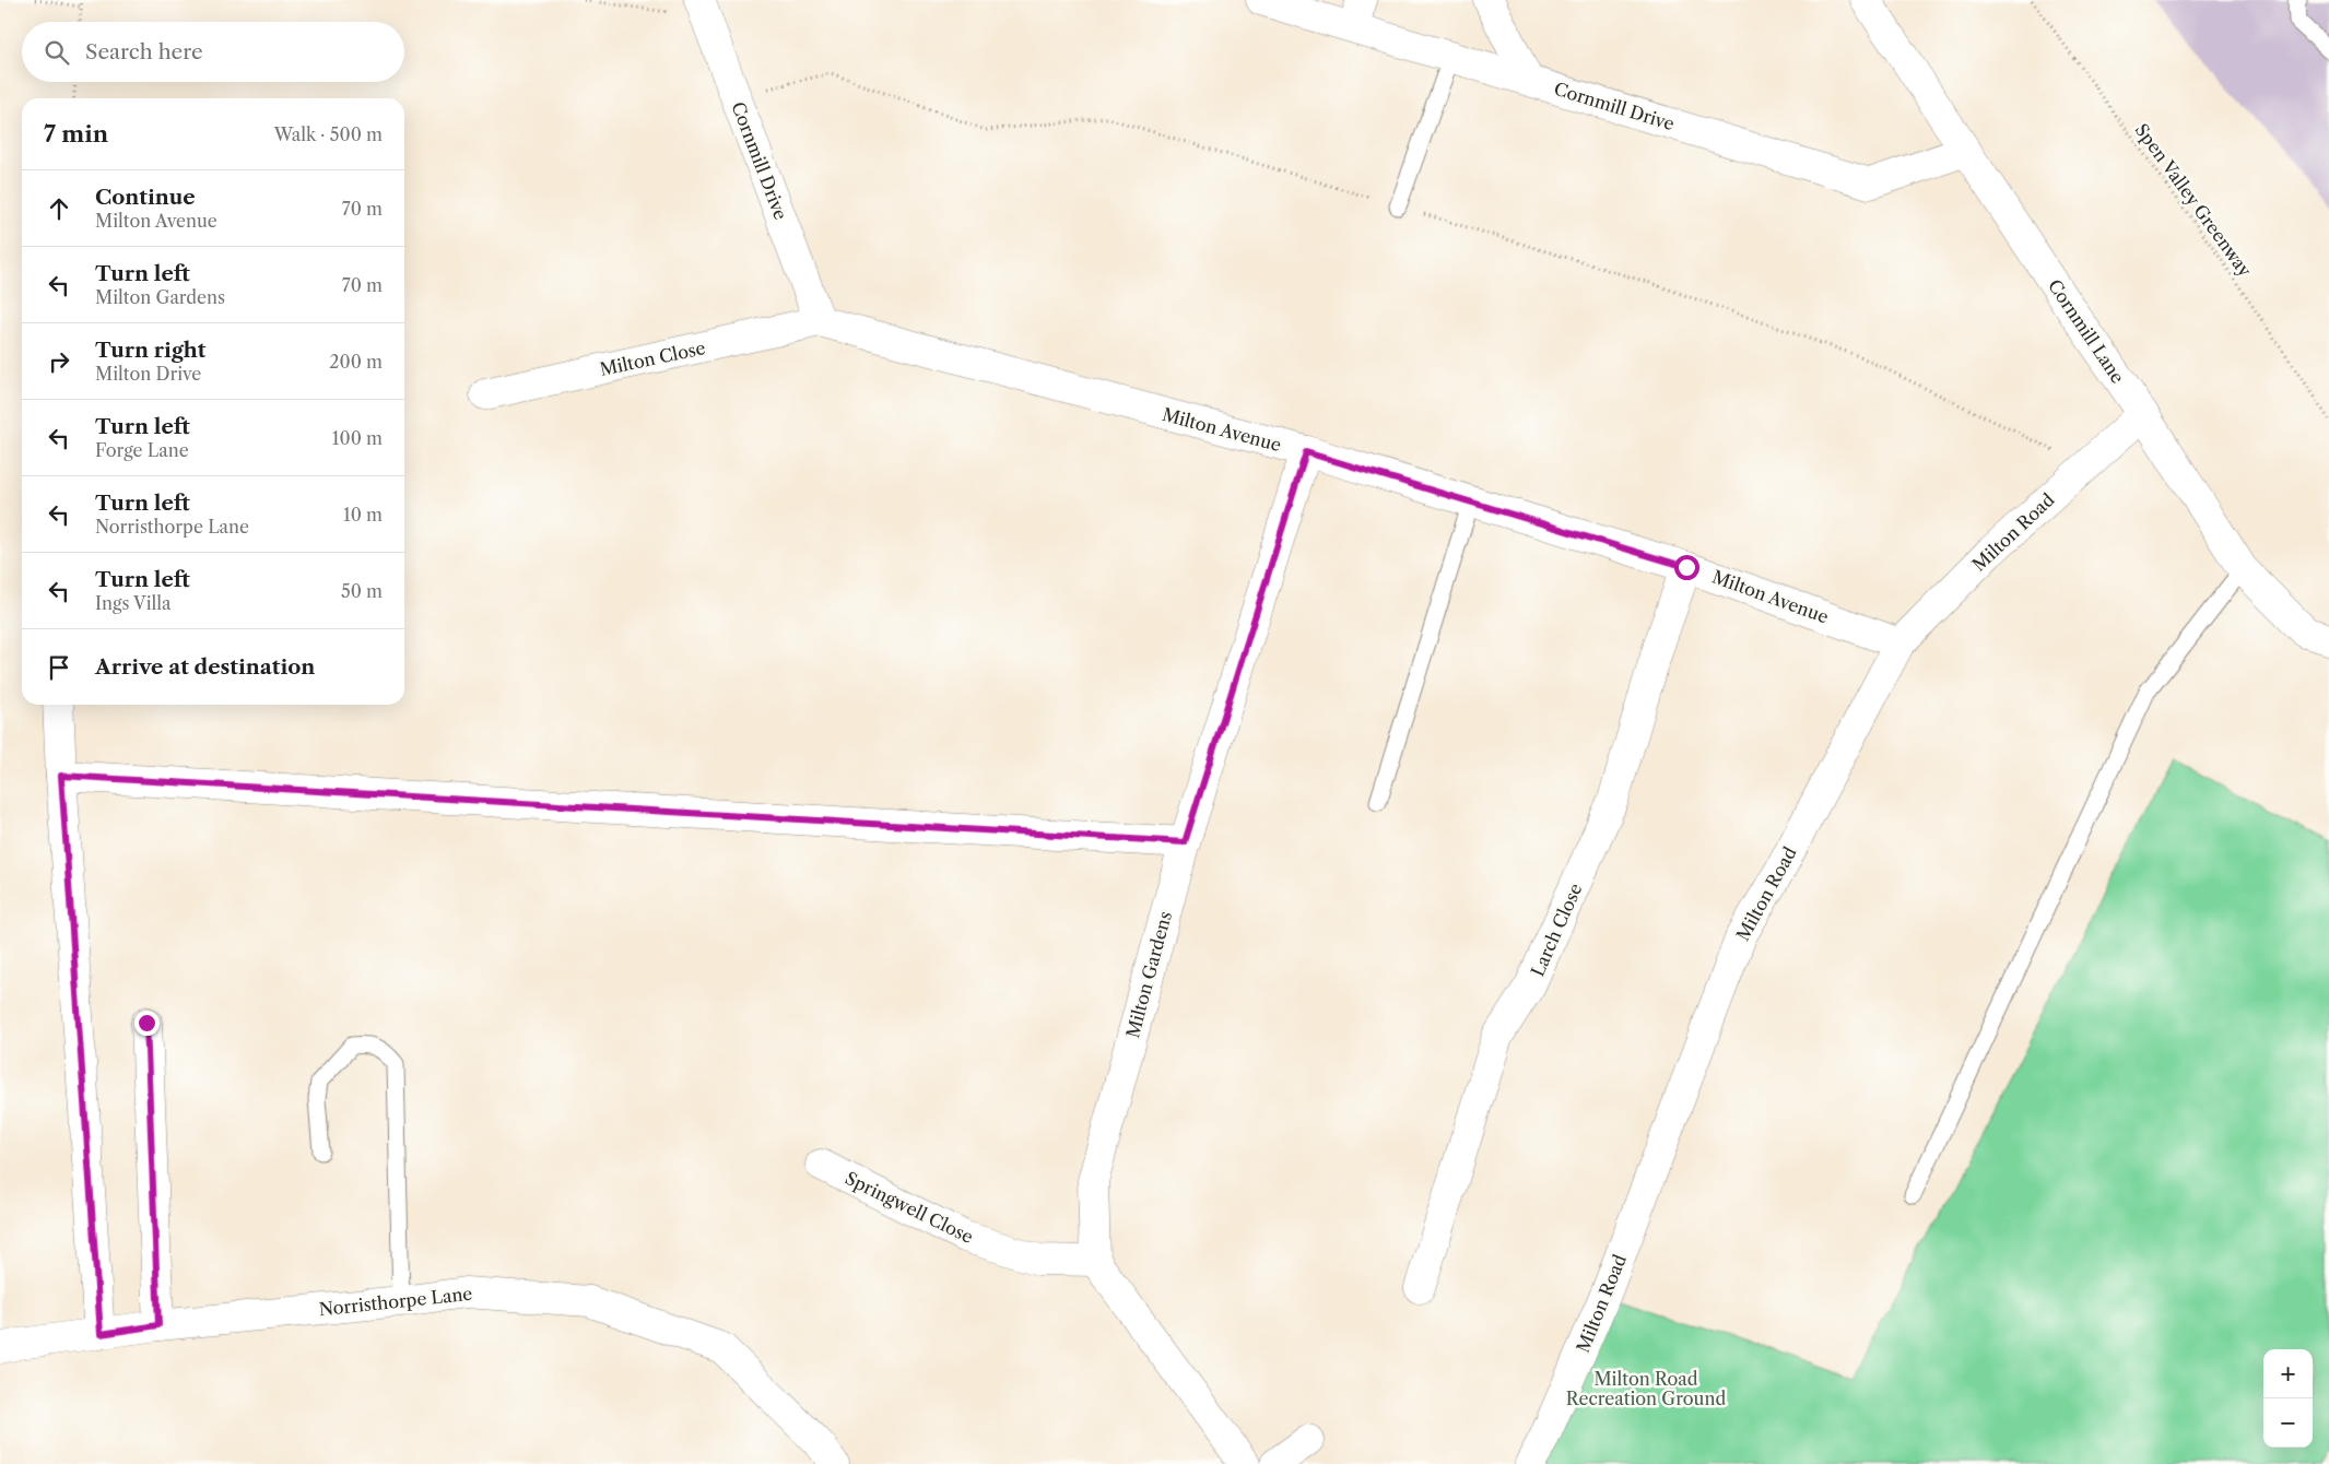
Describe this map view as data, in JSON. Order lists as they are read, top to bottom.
{
  "streets": {
    "street": [
      "Cornmill Drive",
      "Cornmill Lane",
      "Milton Close",
      "Milton Avenue",
      "Milton Road",
      "Larch Close",
      "Milton Gardens",
      "Springwell Close",
      "Norristhorpe Lane"
    ],
    "path": ["Spen Valley Greenway"]
  },
  "crossings": [
    ["Cornmill Drive", "Cornmill Lane"],
    ["Cornmill Drive", "Milton Close"],
    ["Cornmill Drive", "Milton Avenue"],
    ["Cornmill Lane", "Milton Road"],
    ["Milton Close", "Milton Avenue"],
    ["Milton Avenue", "Milton Road"],
    ["Milton Avenue", "Larch Close"],
    ["Milton Avenue", "Milton Gardens"],
    ["Milton Gardens", "Springwell Close"]
  ],
  "parks": ["Milton Road Recreation Ground"],
  "page": {
    "search": "Search here",
    "heading": ["7 min", "Walk · 500 m"],
    "list": [
      ["Continue", "Milton Avenue", "70 m"],
      ["Turn left", "Milton Gardens", "70 m"],
      ["Turn right", "Milton Drive", "200 m"],
      ["Turn left", "Forge Lane", "100 m"],
      ["Turn left", "Norristhorpe Lane", "10 m"],
      ["Turn left", "Ings Villa", "50 m"],
      "Arrive at destination"
    ],
    "map_buttons": ["+", "−"]
  }
}
